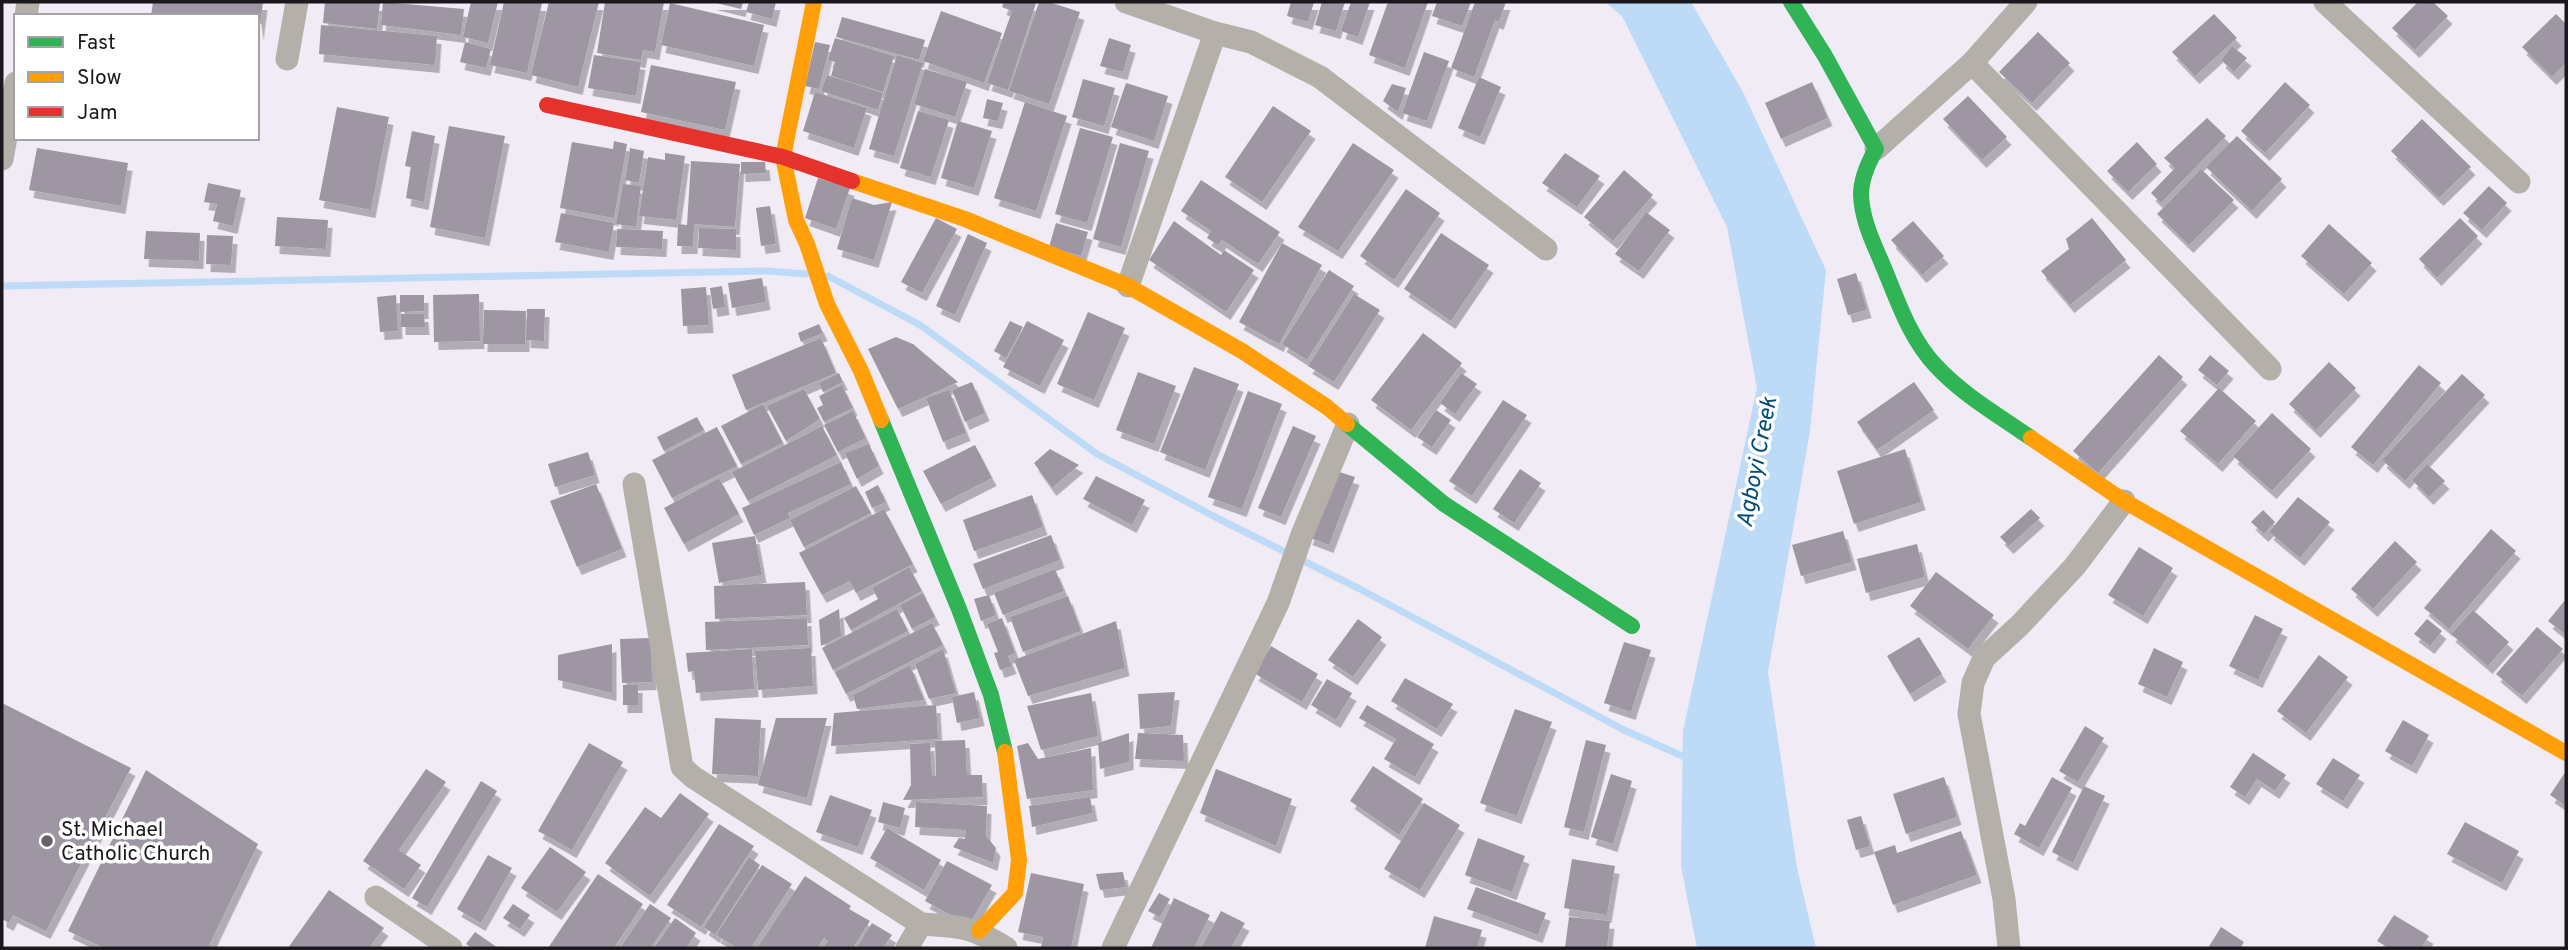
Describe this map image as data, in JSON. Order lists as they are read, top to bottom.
{
  "water": ["Agboyi Creek"],
  "places": ["St. Michael Catholic Church"],
  "legend": ["Fast", "Slow", "Jam"]
}
